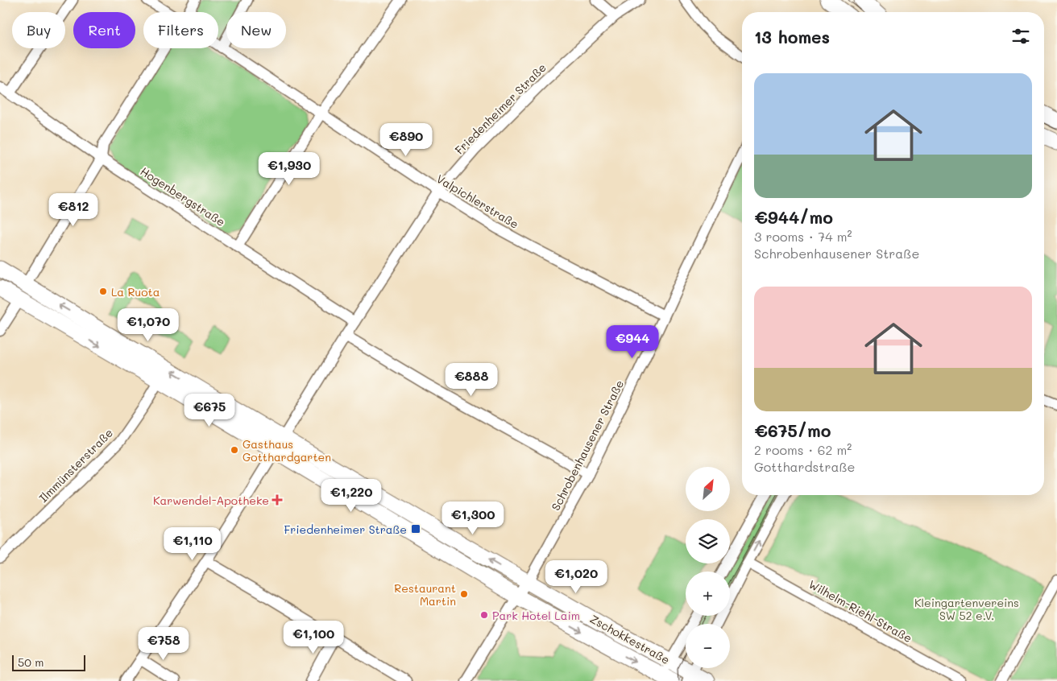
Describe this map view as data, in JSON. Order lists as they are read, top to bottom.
{
  "streets": {
    "main road": ["Zschokkestraße"],
    "street": [
      "Friedenheimer Straße",
      "Hogenbergstraße",
      "Valpichlerstraße",
      "Schrobenhausener Straße",
      "Ilmmünsterstraße",
      "Wilhelm-Riehl-Straße"
    ]
  },
  "crossings": [
    ["Friedenheimer Straße", "Hogenbergstraße"],
    ["Friedenheimer Straße", "Valpichlerstraße"],
    ["Friedenheimer Straße", "Zschokkestraße"],
    ["Valpichlerstraße", "Schrobenhausener Straße"],
    ["Schrobenhausener Straße", "Zschokkestraße"],
    ["Ilmmünsterstraße", "Zschokkestraße"]
  ],
  "parks": ["Kleingartenvereins SW 52 e.V."],
  "places": {
    "other": [
      "La Ruota",
      "Gasthaus Gotthardgarten",
      "Restaurant Martin",
      "Park Hotel Laim"
    ],
    "health": ["Karwendel-Apotheke"],
    "transit": ["Friedenheimer Straße"]
  },
  "scale_bar": "50 m",
  "north": "top right",
  "page": {
    "chip": [
      "Buy",
      "Rent",
      "Filters",
      "New"
    ],
    "heading": "13 homes",
    "list": [
      {
        "name": "€944/mo",
        "note": "3 rooms · 74 m² · Schrobenhausener Straße"
      },
      {
        "name": "€675/mo",
        "note": "2 rooms · 62 m² · Gotthardstraße"
      }
    ],
    "price": [
      "€890",
      "€1,930",
      "€812",
      "€1,070",
      "€944",
      "€888",
      "€675",
      "€1,220",
      "€1,300",
      "€1,110",
      "€1,020",
      "€1,100",
      "€758"
    ],
    "map_buttons": ["+", "−"],
    "scale": "50 m"
  }
}
